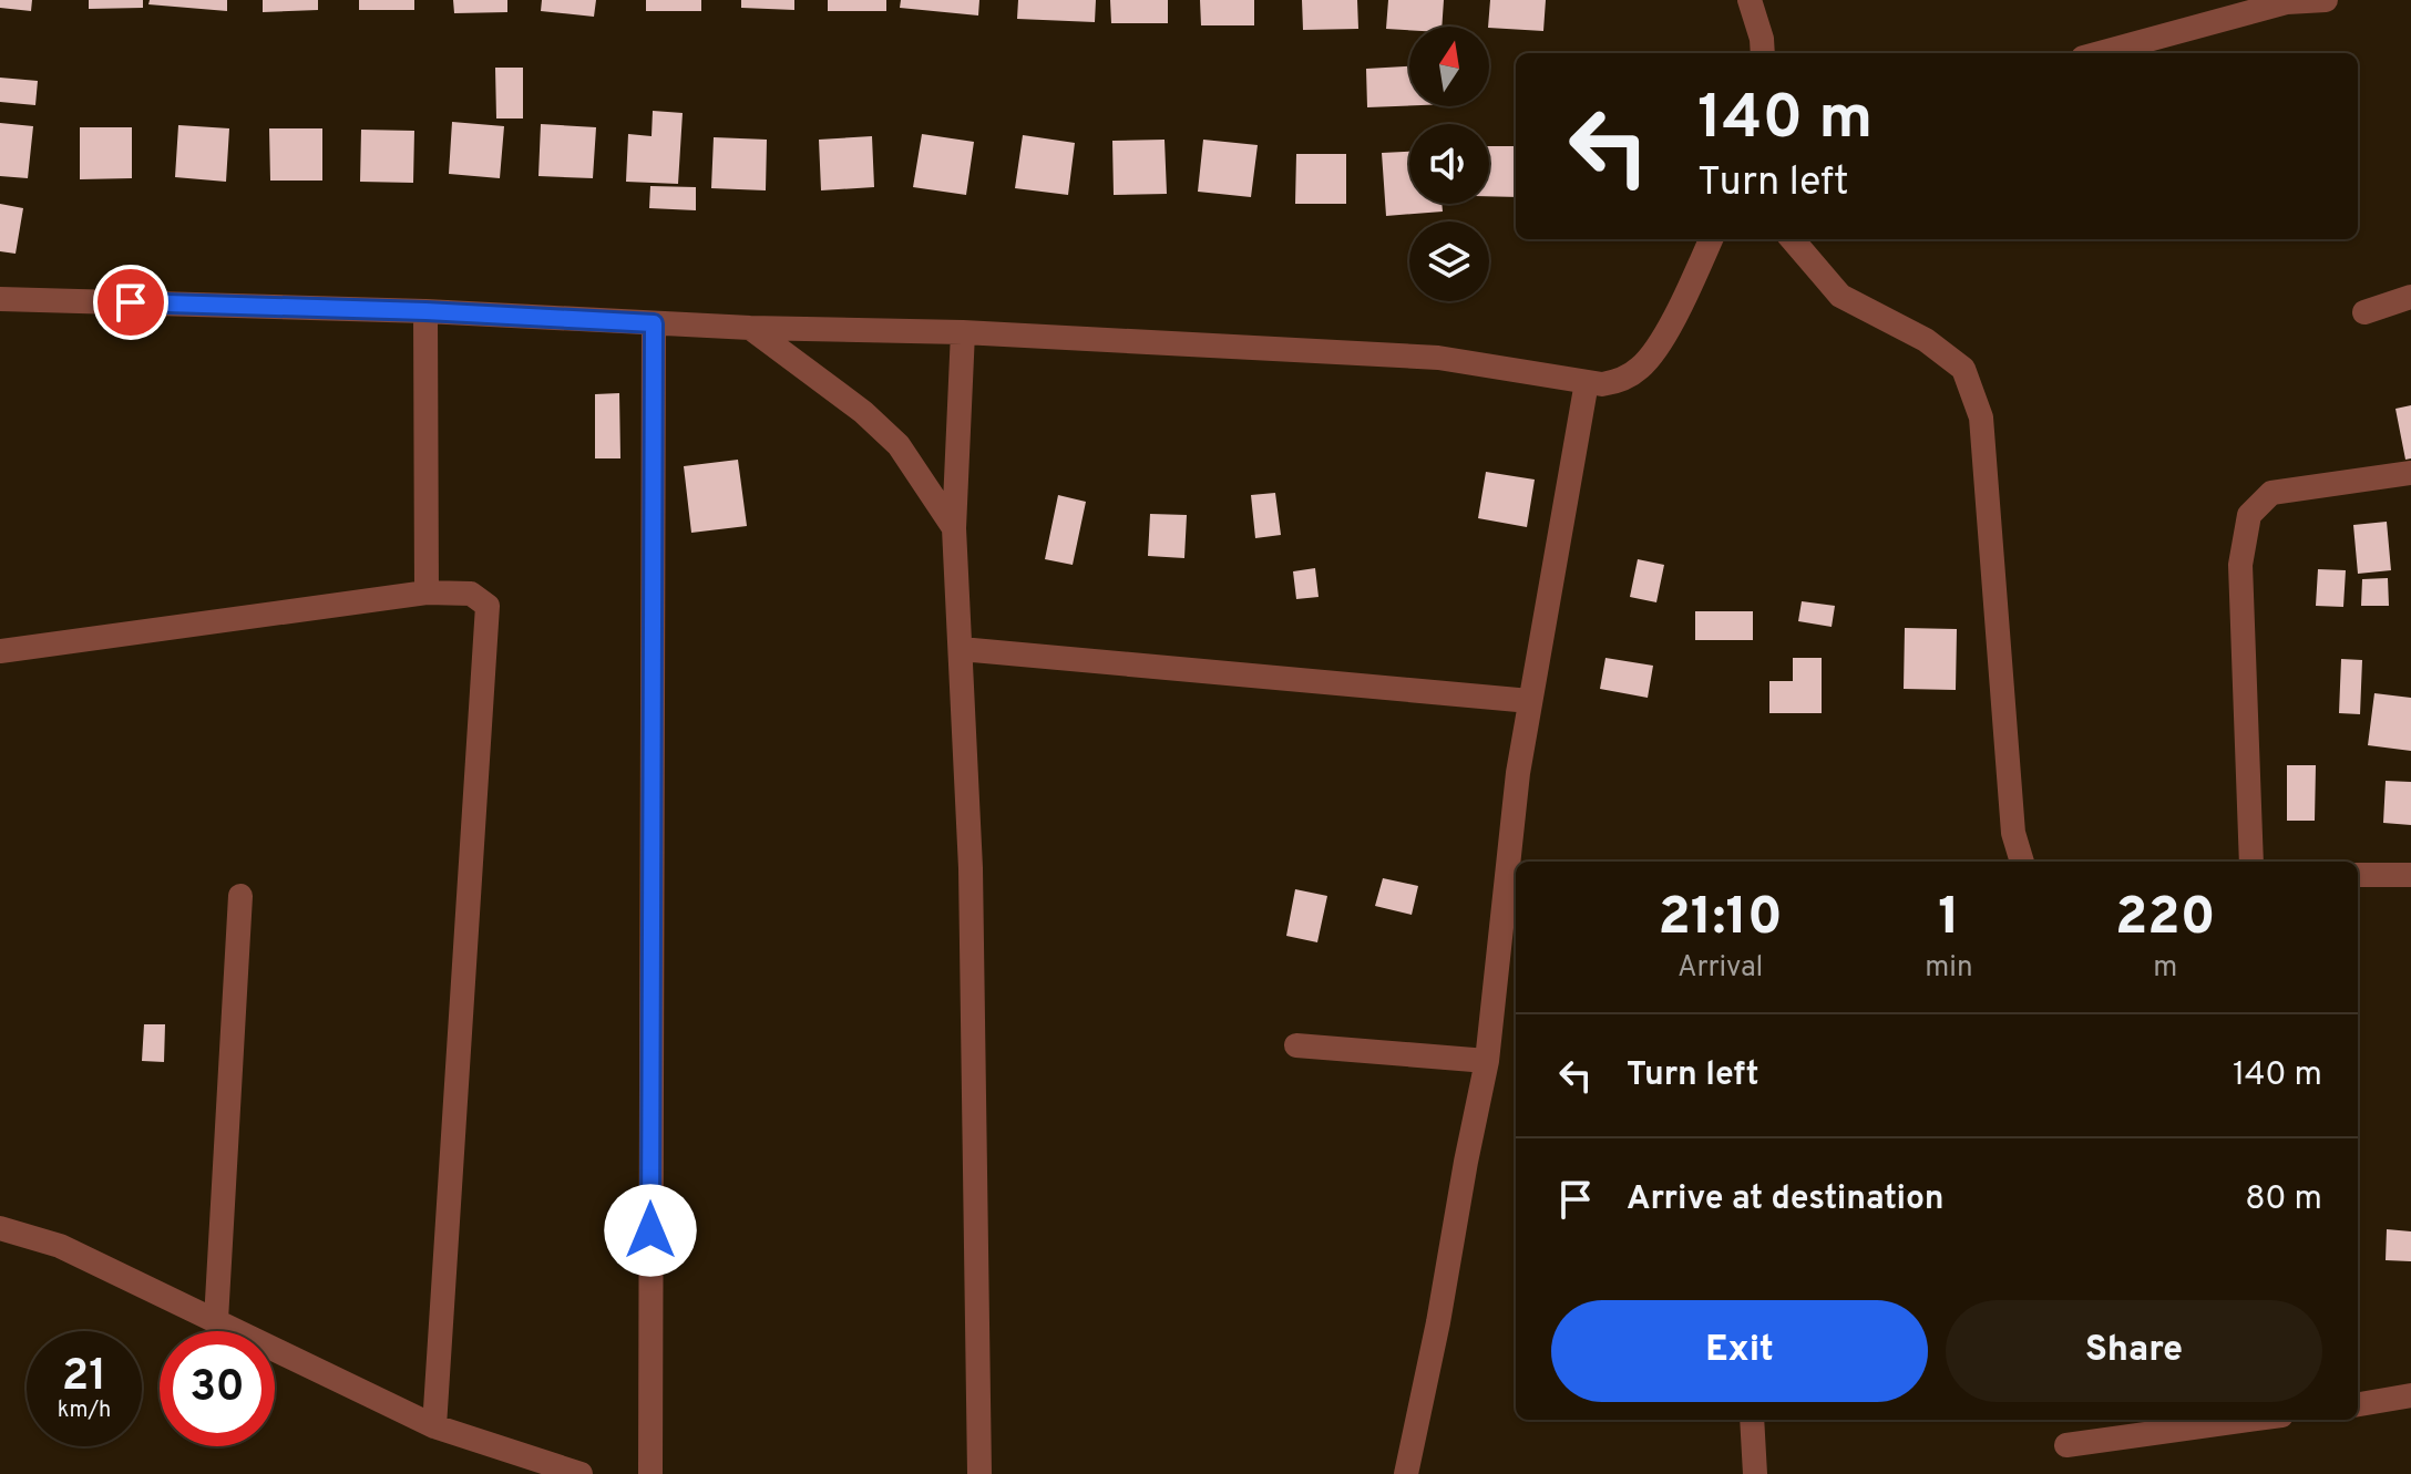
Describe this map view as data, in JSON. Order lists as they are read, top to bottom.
{
  "north": "top",
  "page": {
    "turn": ["140 m", "Turn left"],
    "eta": [
      "21:10",
      "Arrival",
      "1",
      "min",
      "220",
      "m"
    ],
    "list": [
      {
        "name": "Turn left",
        "value": "140 m"
      },
      {
        "name": "Arrive at destination",
        "value": "80 m"
      }
    ],
    "buttons": ["Exit", "Share"],
    "speed": "21 km/h",
    "limit": "30"
  }
}
